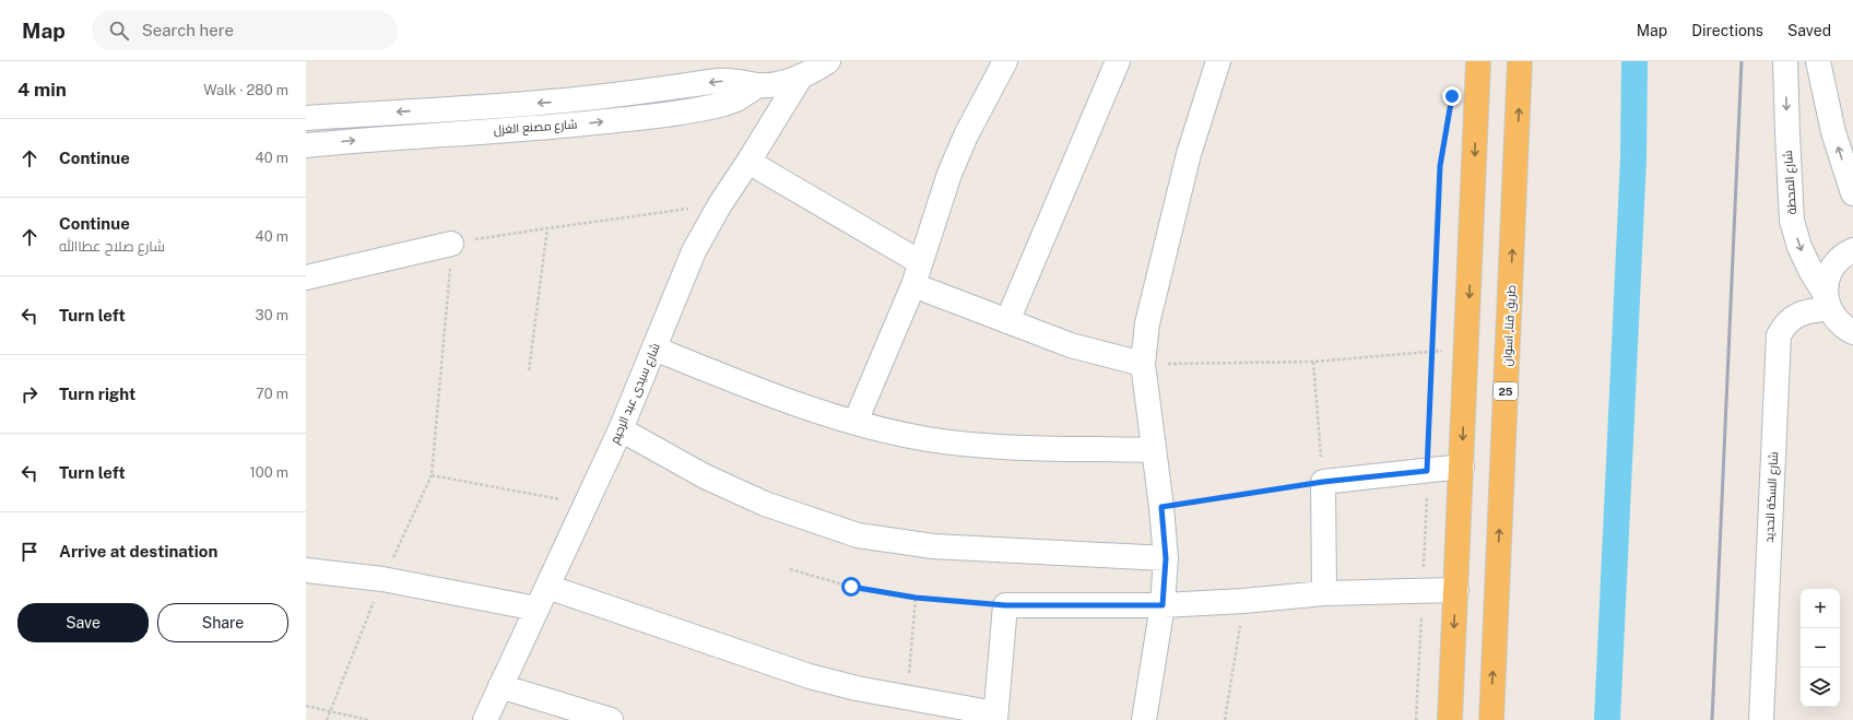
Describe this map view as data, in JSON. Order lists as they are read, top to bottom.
{
  "streets": {
    "highway": ["طريق قنا, اسوان", "25"],
    "street": [
      "شارع مصنع الغزل",
      "شارع المحطة",
      "شارع سيدى عبد الرحيم",
      "شارع السكة الحديد"
    ]
  },
  "crossings": [
    ["شارع مصنع الغزل", "شارع سيدى عبد الرحيم"],
    ["شارع المحطة", "شارع السكة الحديد"]
  ],
  "page": {
    "header": "Map",
    "search": "Search here",
    "nav": ["Map", "Directions", "Saved"],
    "heading": ["4 min", "Walk · 280 m"],
    "list": [
      ["Continue", "40 m"],
      ["Continue", "شارع صلاح عطاالله", "40 m"],
      ["Turn left", "30 m"],
      ["Turn right", "70 m"],
      ["Turn left", "100 m"],
      "Arrive at destination"
    ],
    "map_buttons": ["+", "−"],
    "buttons": ["Save", "Share"]
  }
}
